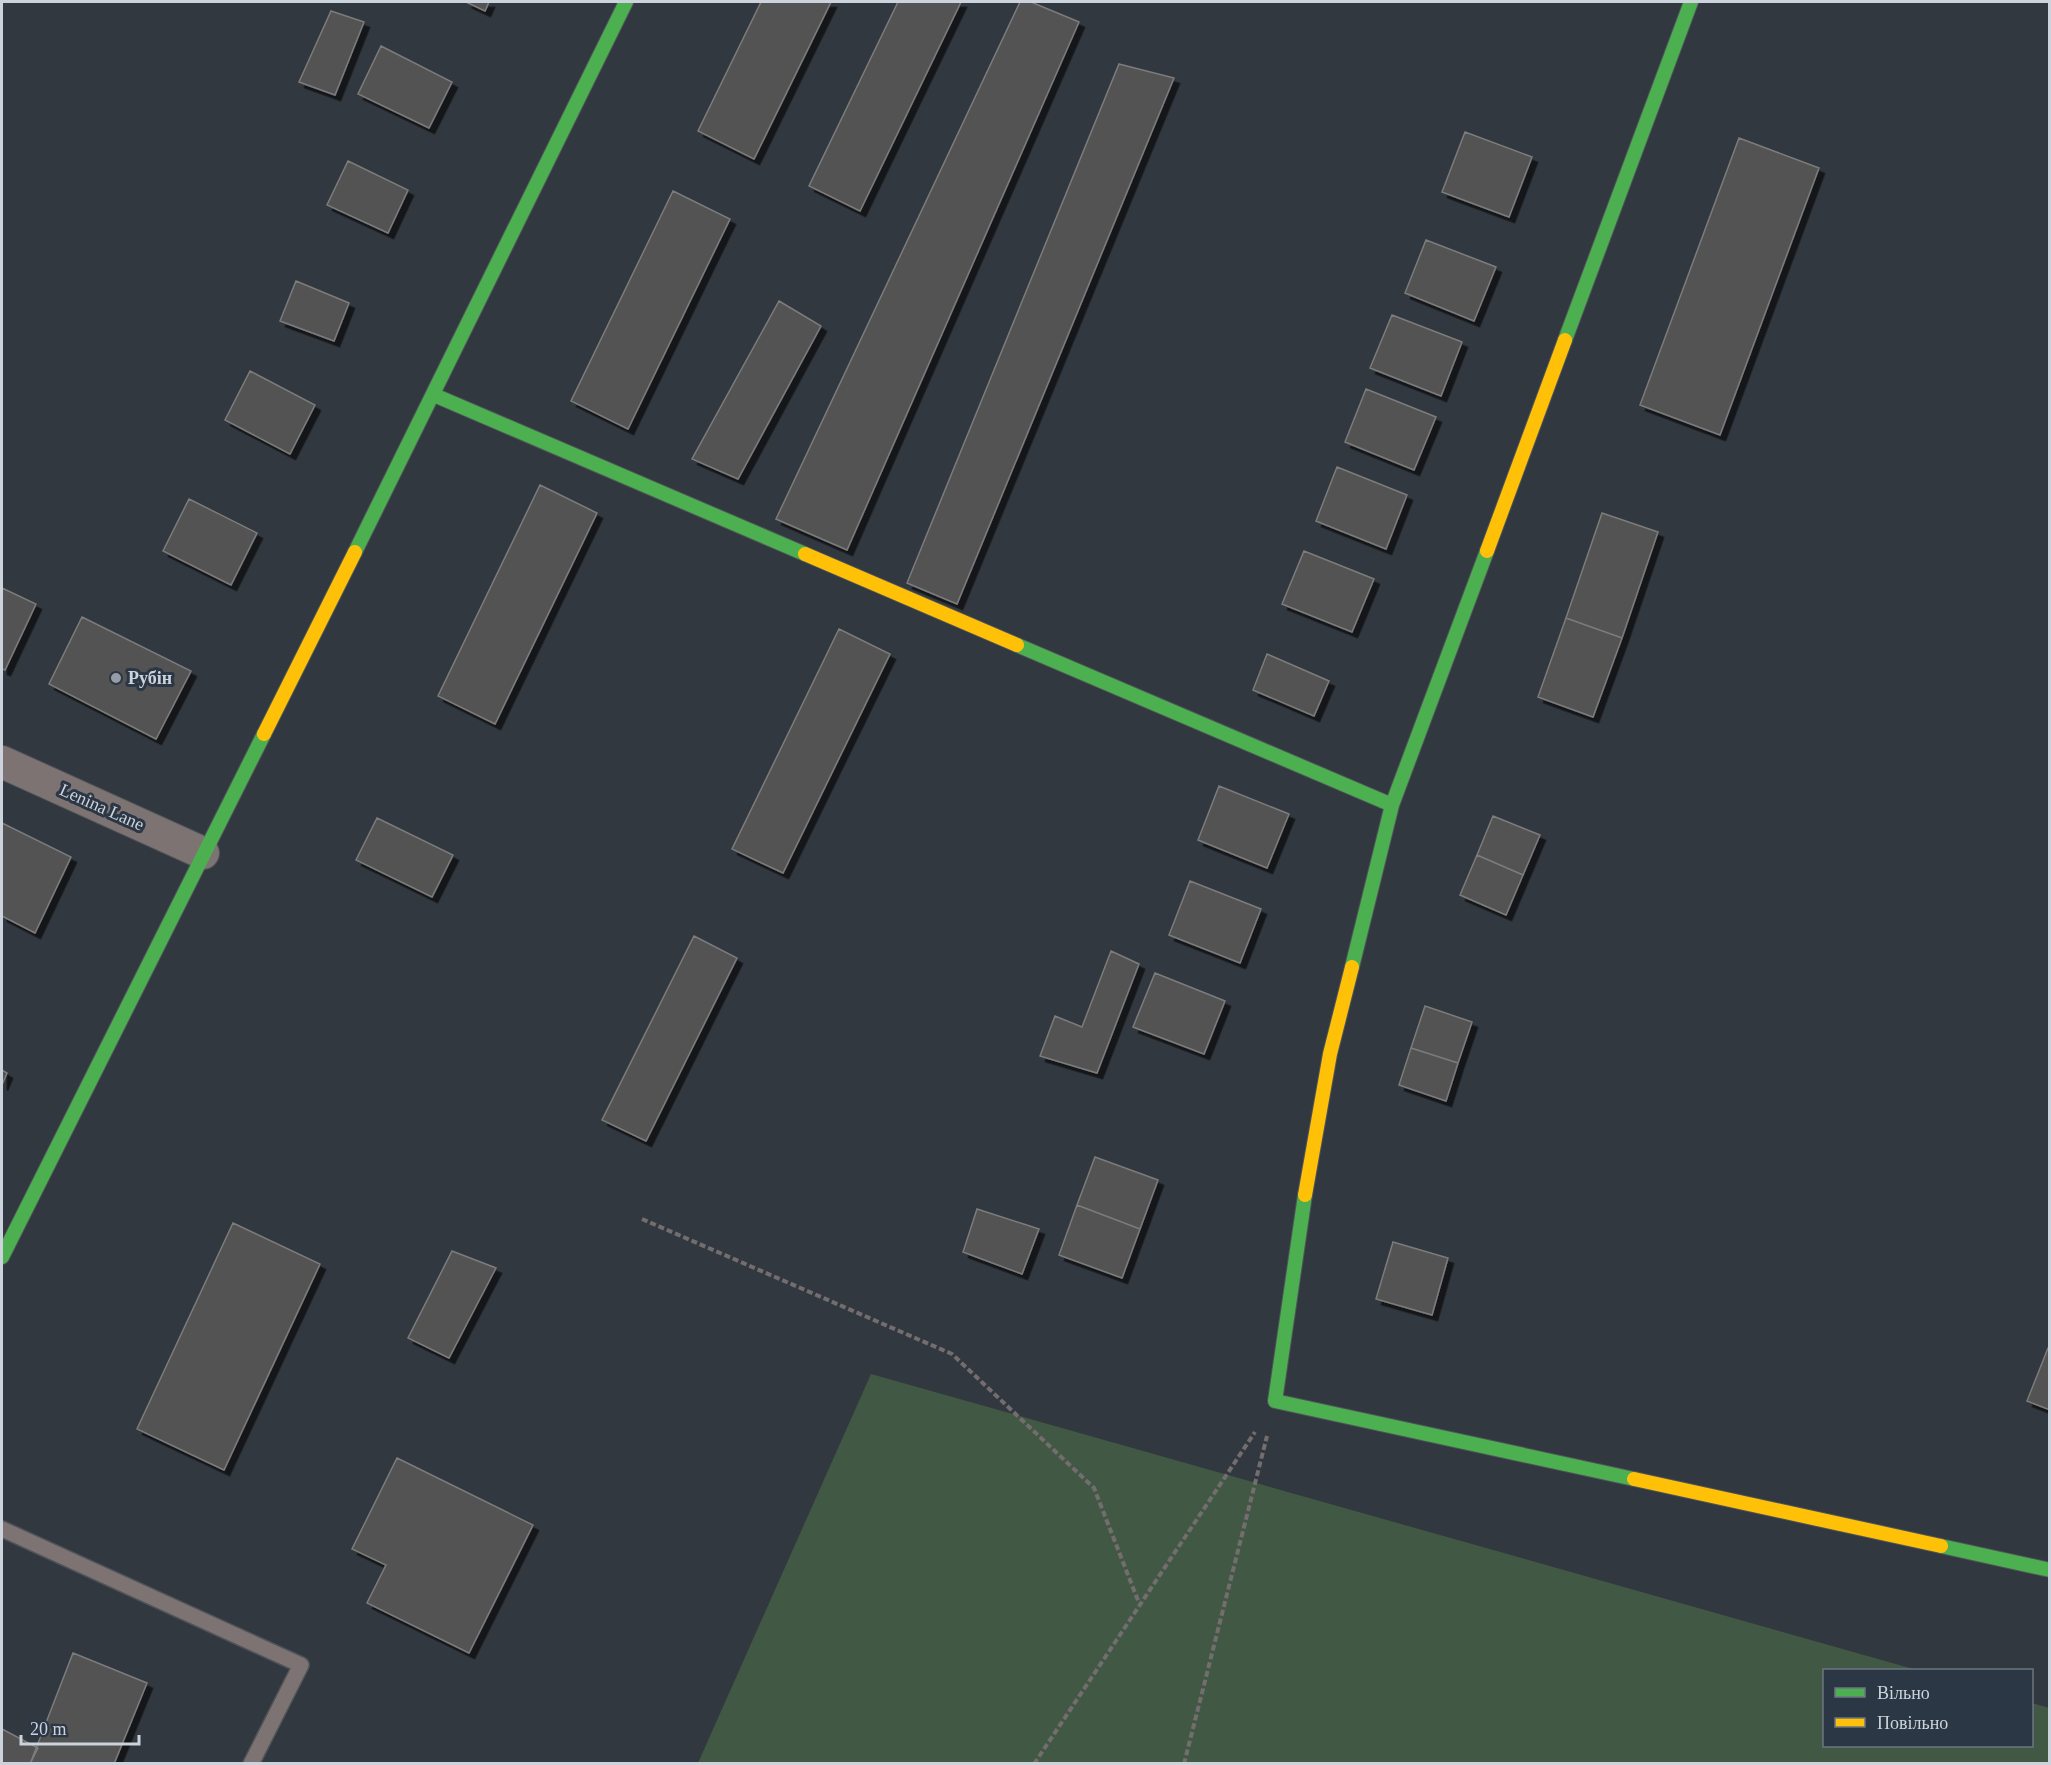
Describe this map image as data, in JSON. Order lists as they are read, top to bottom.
{
  "streets": {
    "street": ["Lenina Lane"]
  },
  "places": ["Рубін"],
  "legend": ["Вільно", "Повільно"],
  "scale_bar": "20 m"
}
